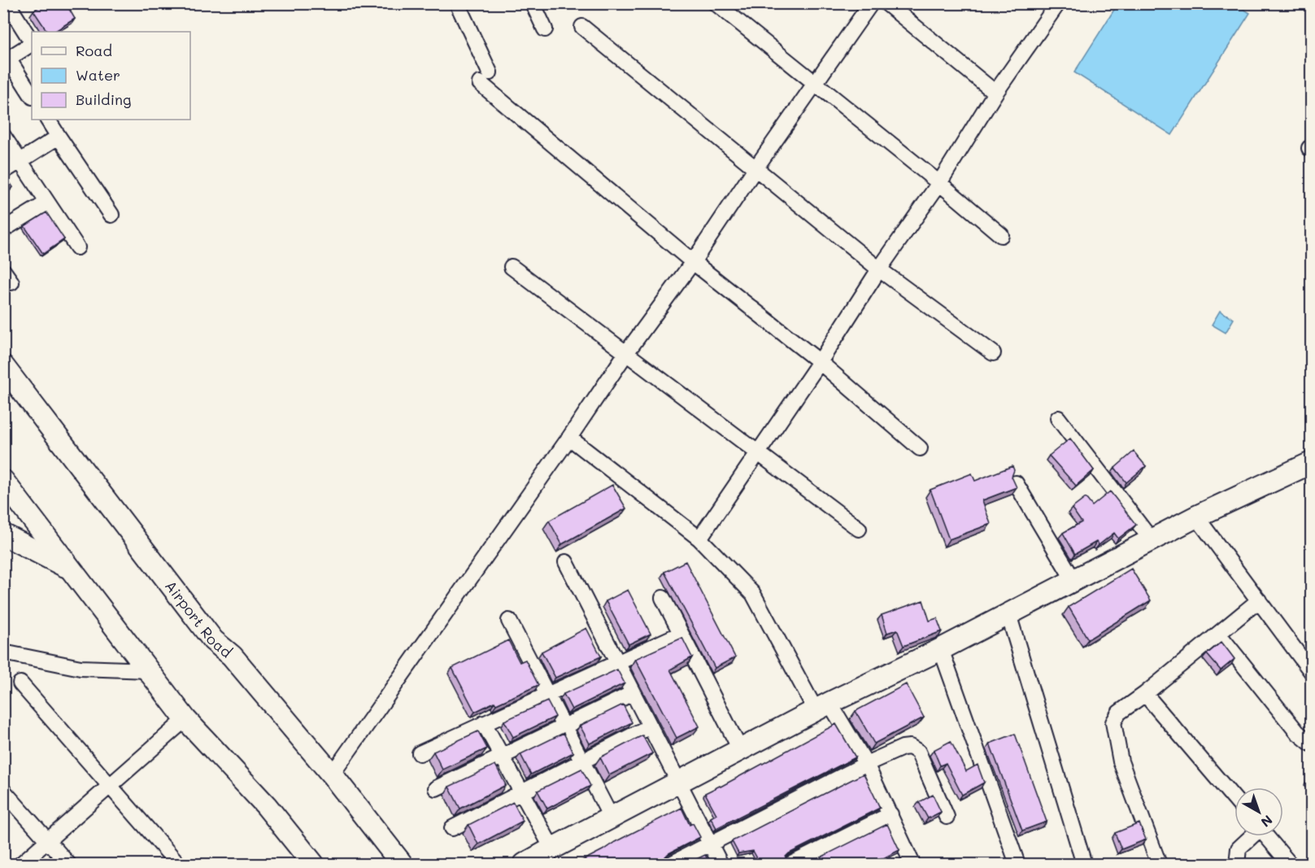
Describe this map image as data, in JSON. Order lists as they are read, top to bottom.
{
  "streets": {
    "main road": ["Airport Road"]
  },
  "legend": ["Road", "Water", "Building"],
  "north": "bottom right"
}
